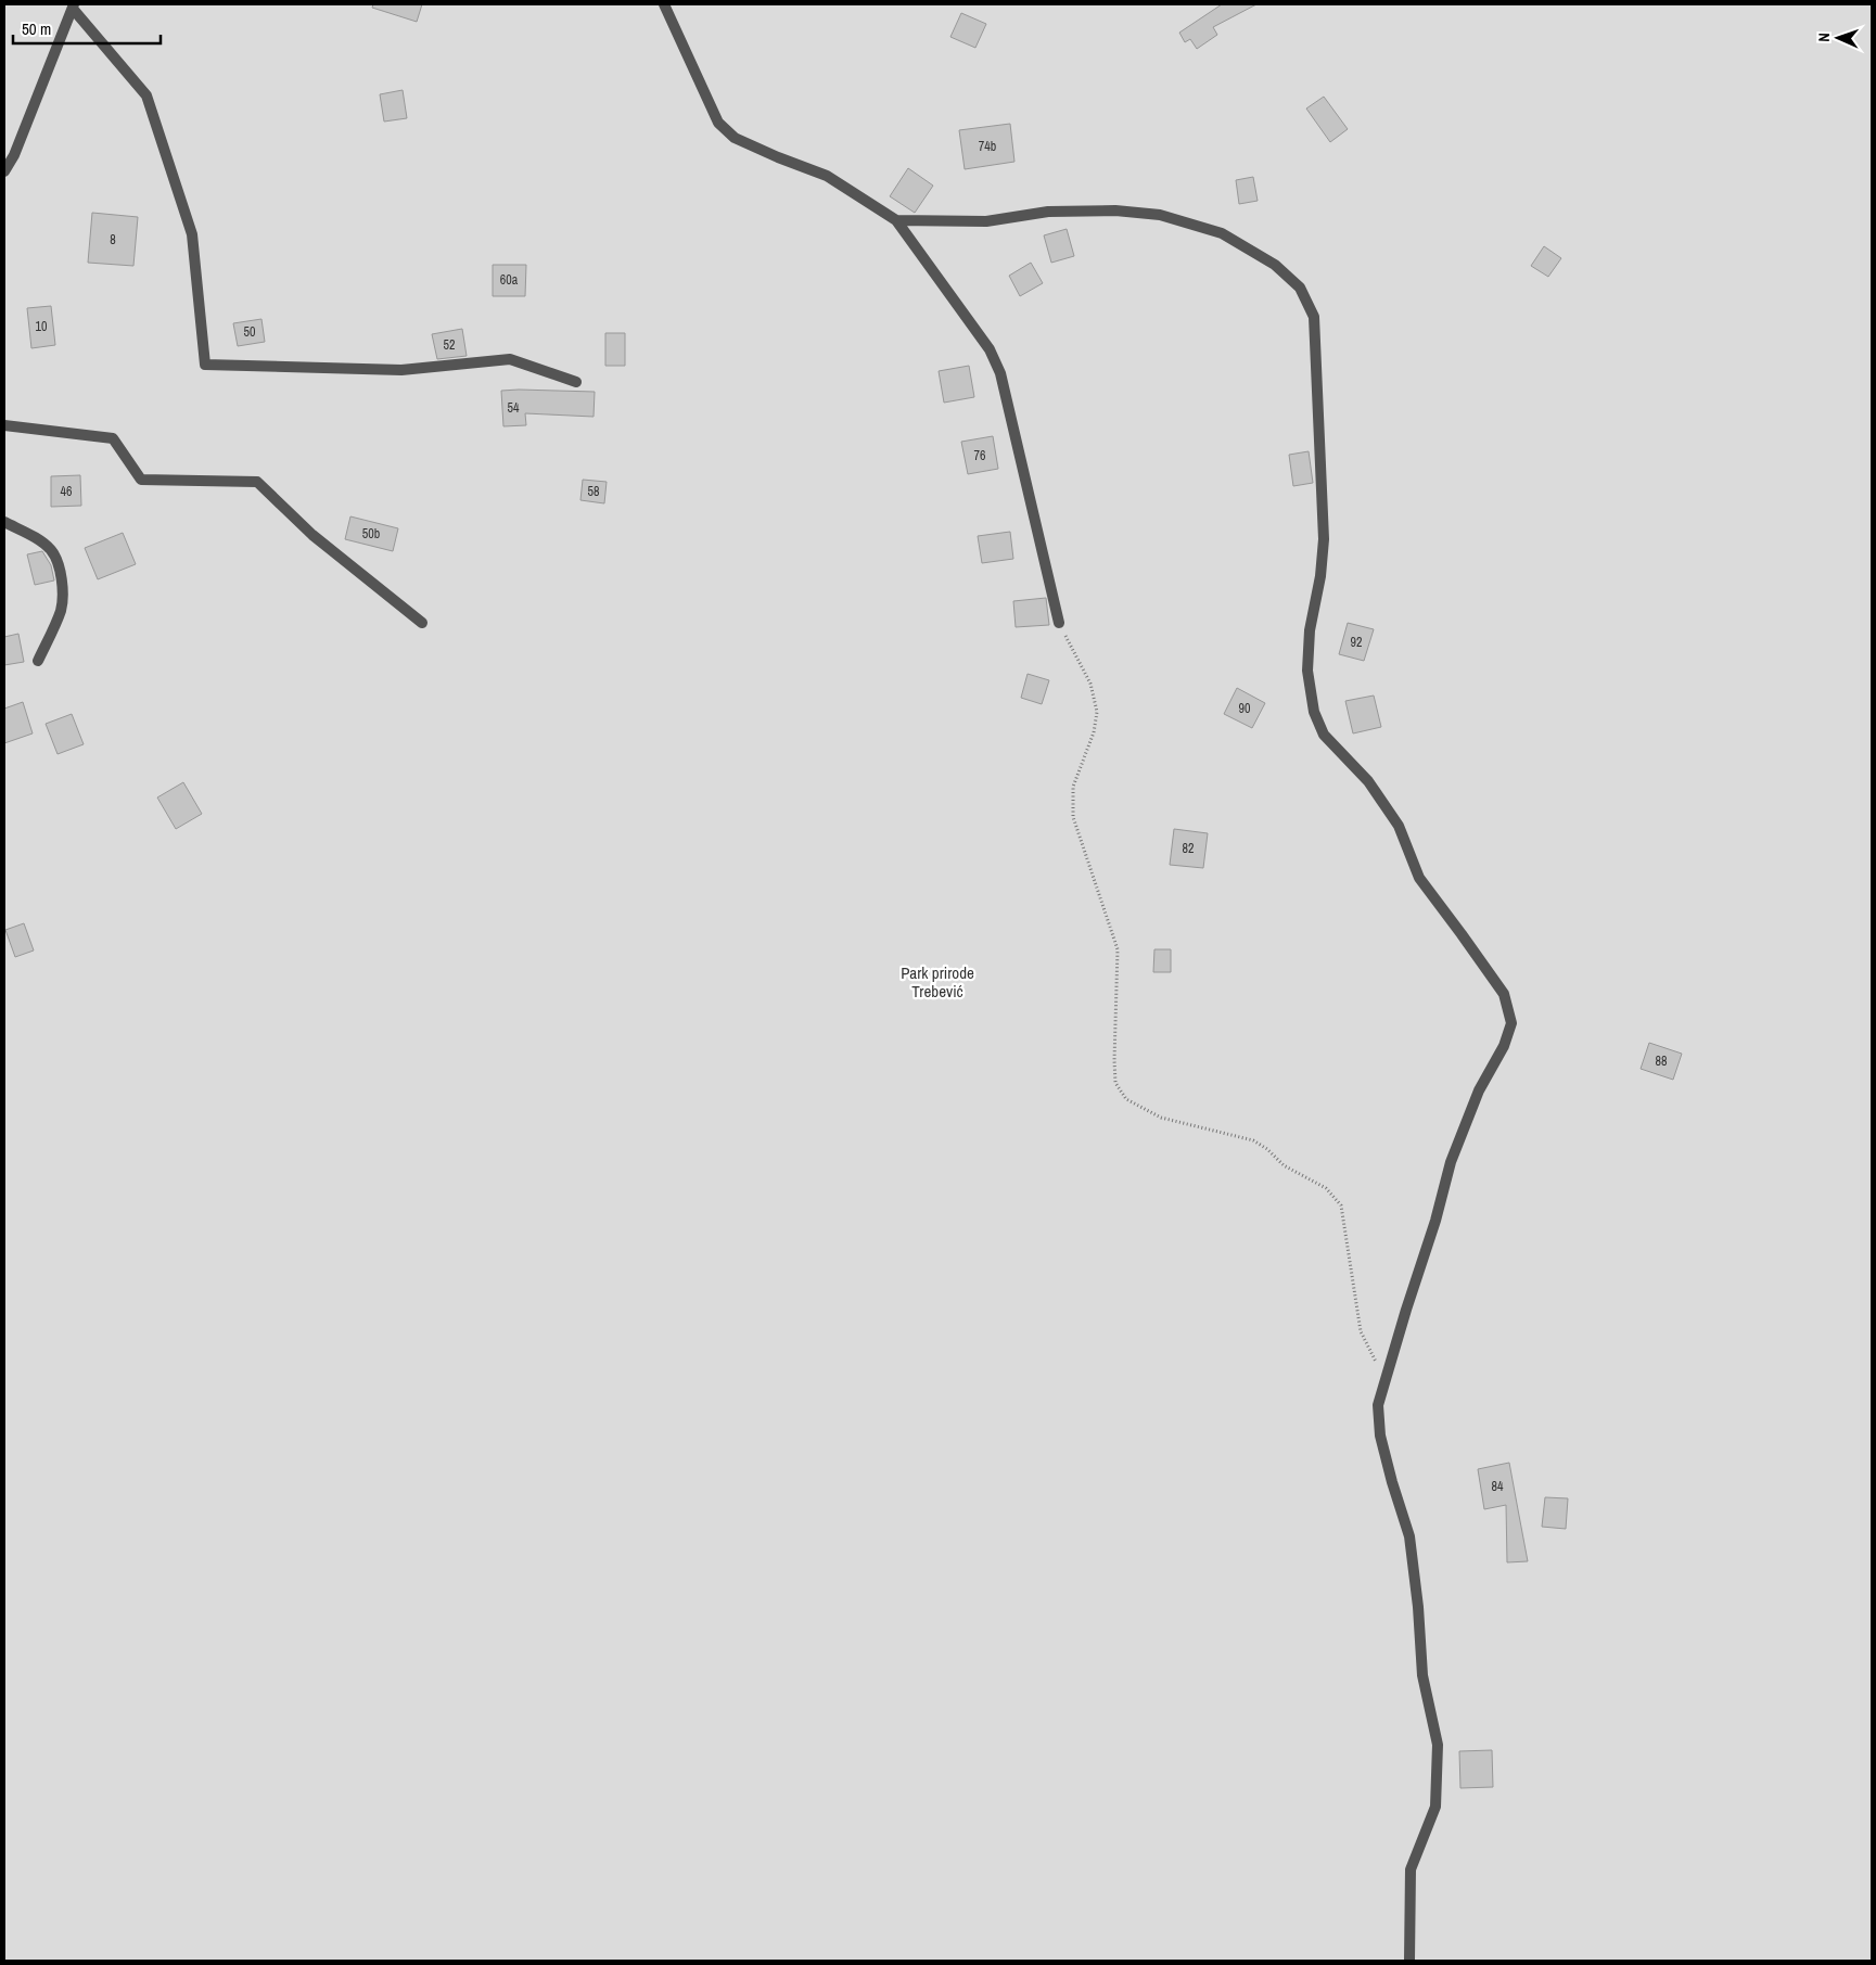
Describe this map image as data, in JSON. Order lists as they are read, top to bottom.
{
  "parks": ["Park prirode Trebević"],
  "house_numbers": [
    "74b",
    "8",
    "60a",
    "10",
    "50",
    "52",
    "54",
    "76",
    "46",
    "58",
    "50b",
    "92",
    "90",
    "82",
    "88",
    "84"
  ],
  "scale_bar": "50 m",
  "north": "left"
}
